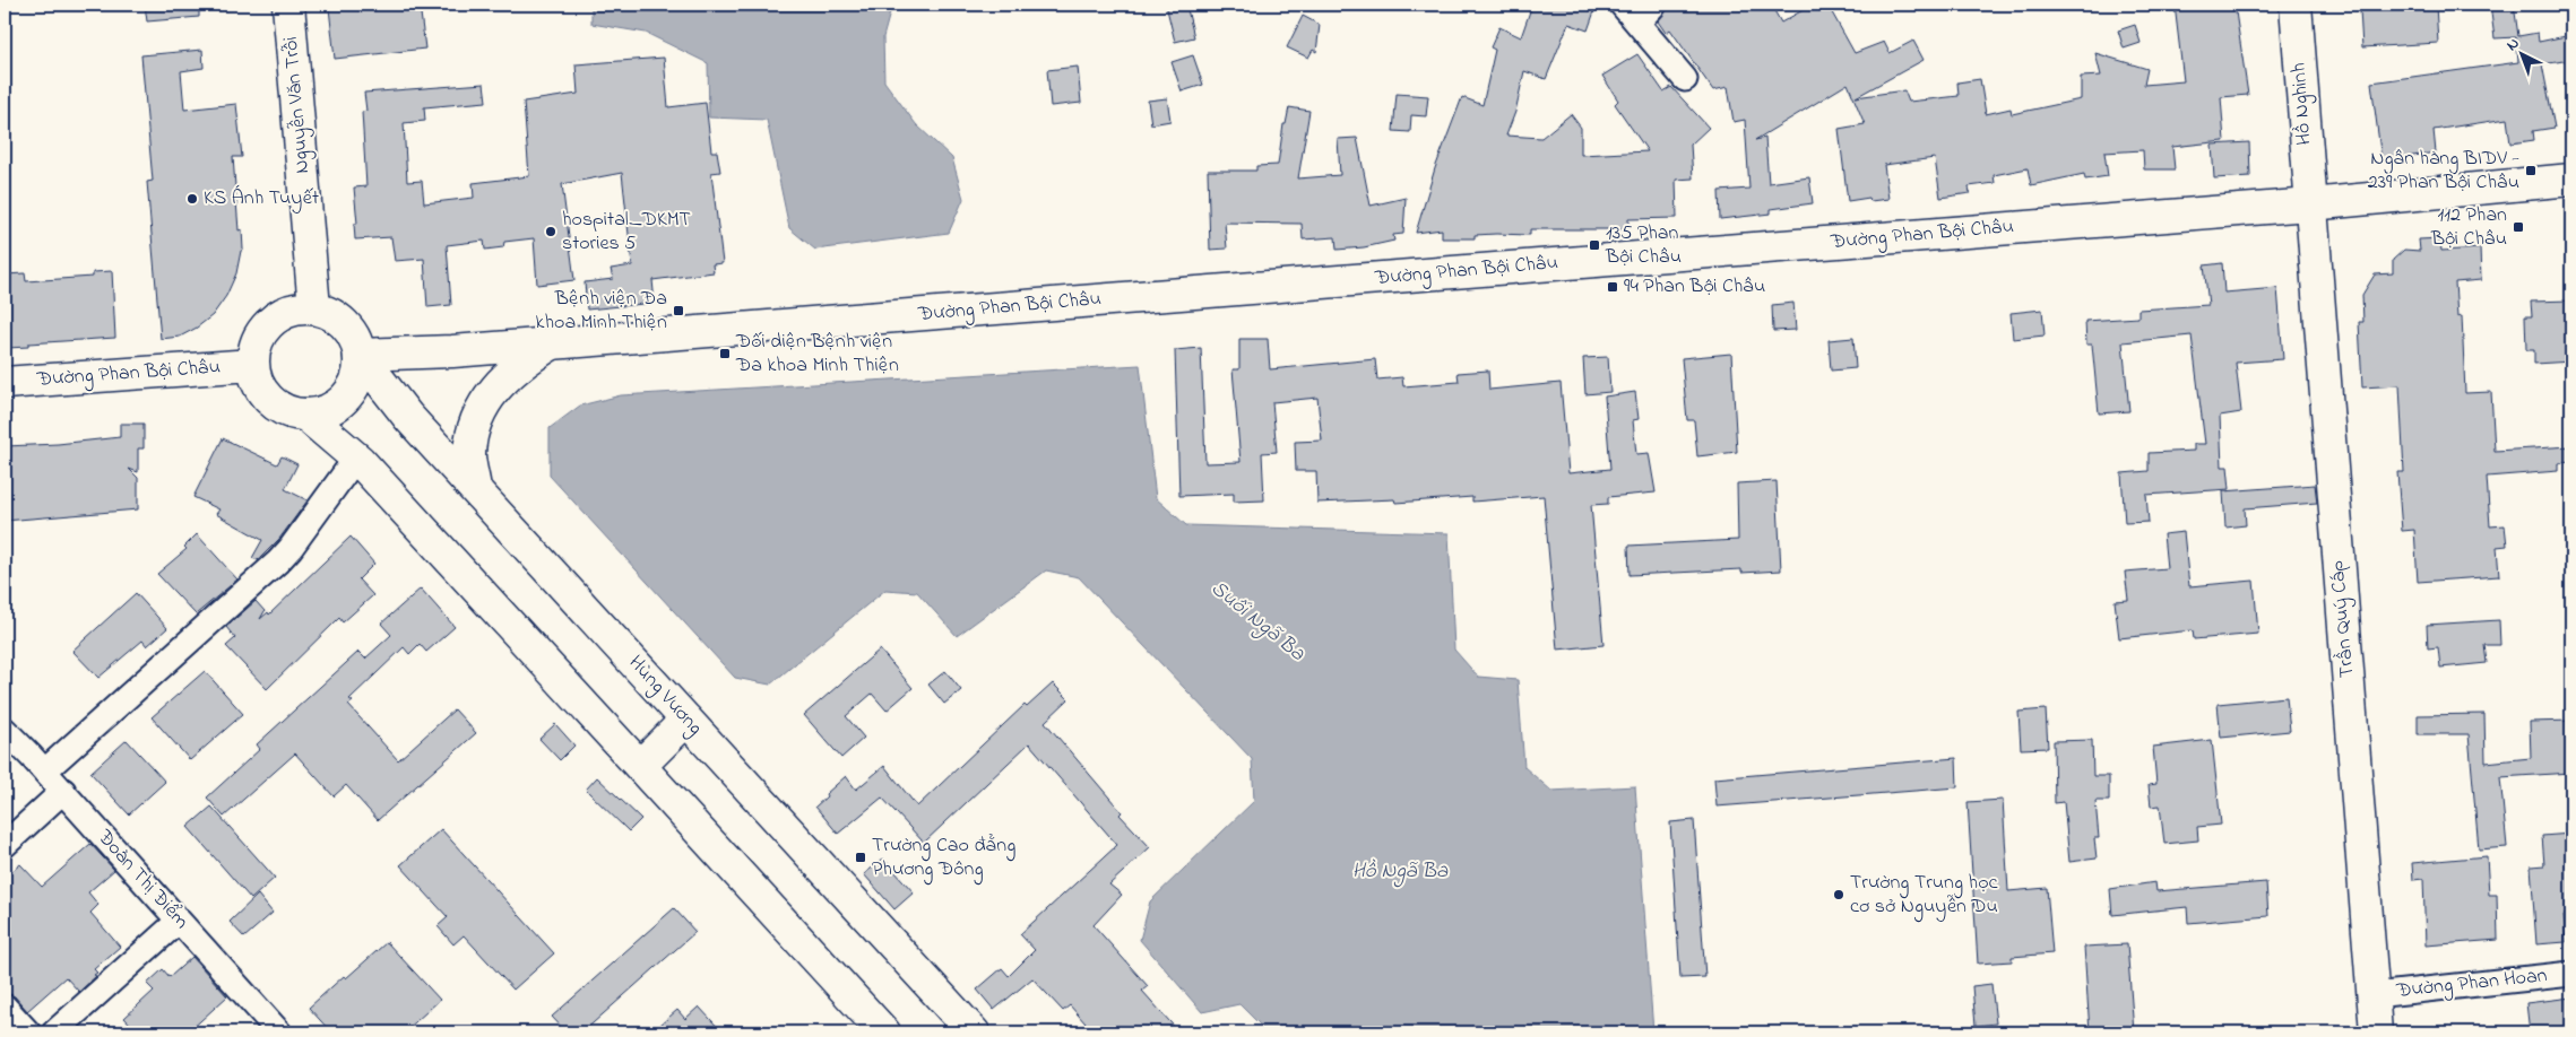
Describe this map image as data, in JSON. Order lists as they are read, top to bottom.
{
  "streets": {
    "main road": [
      "Hồ Nghinh",
      "Nguyễn Văn Trỗi",
      "Đường Phan Bội Châu",
      "Trần Quý Cáp",
      "Hùng Vương"
    ],
    "street": ["Đoàn Thị Điểm", "Đường Phan Hoan"]
  },
  "crossings": [
    ["Hồ Nghinh", "Đường Phan Bội Châu"],
    ["Hồ Nghinh", "Trần Quý Cáp"],
    ["Nguyễn Văn Trỗi", "Đường Phan Bội Châu"],
    ["Nguyễn Văn Trỗi", "Hùng Vương"],
    ["Đường Phan Bội Châu", "Trần Quý Cáp"],
    ["Đường Phan Bội Châu", "Hùng Vương"],
    ["Trần Quý Cáp", "Đường Phan Hoan"]
  ],
  "water": ["Suối Ngã Ba", "Hồ Ngã Ba"],
  "places": {
    "transit": [
      "Ngân hàng BIDV - 239 Phan Bội Châu",
      "112 Phan Bội Châu",
      "135 Phan Bội Châu",
      "94 Phan Bội Châu",
      "Bệnh viện Đa khoa Minh Thiện",
      "Đối diện Bệnh viện Đa khoa Minh Thiện",
      "Trường Cao đẳng Phương Đông"
    ],
    "other": ["KS Ánh Tuyết", "hospital_DKMT stories 5", "Trường Trung học cơ sở Nguyễn Du"]
  },
  "north": "top left"
}
